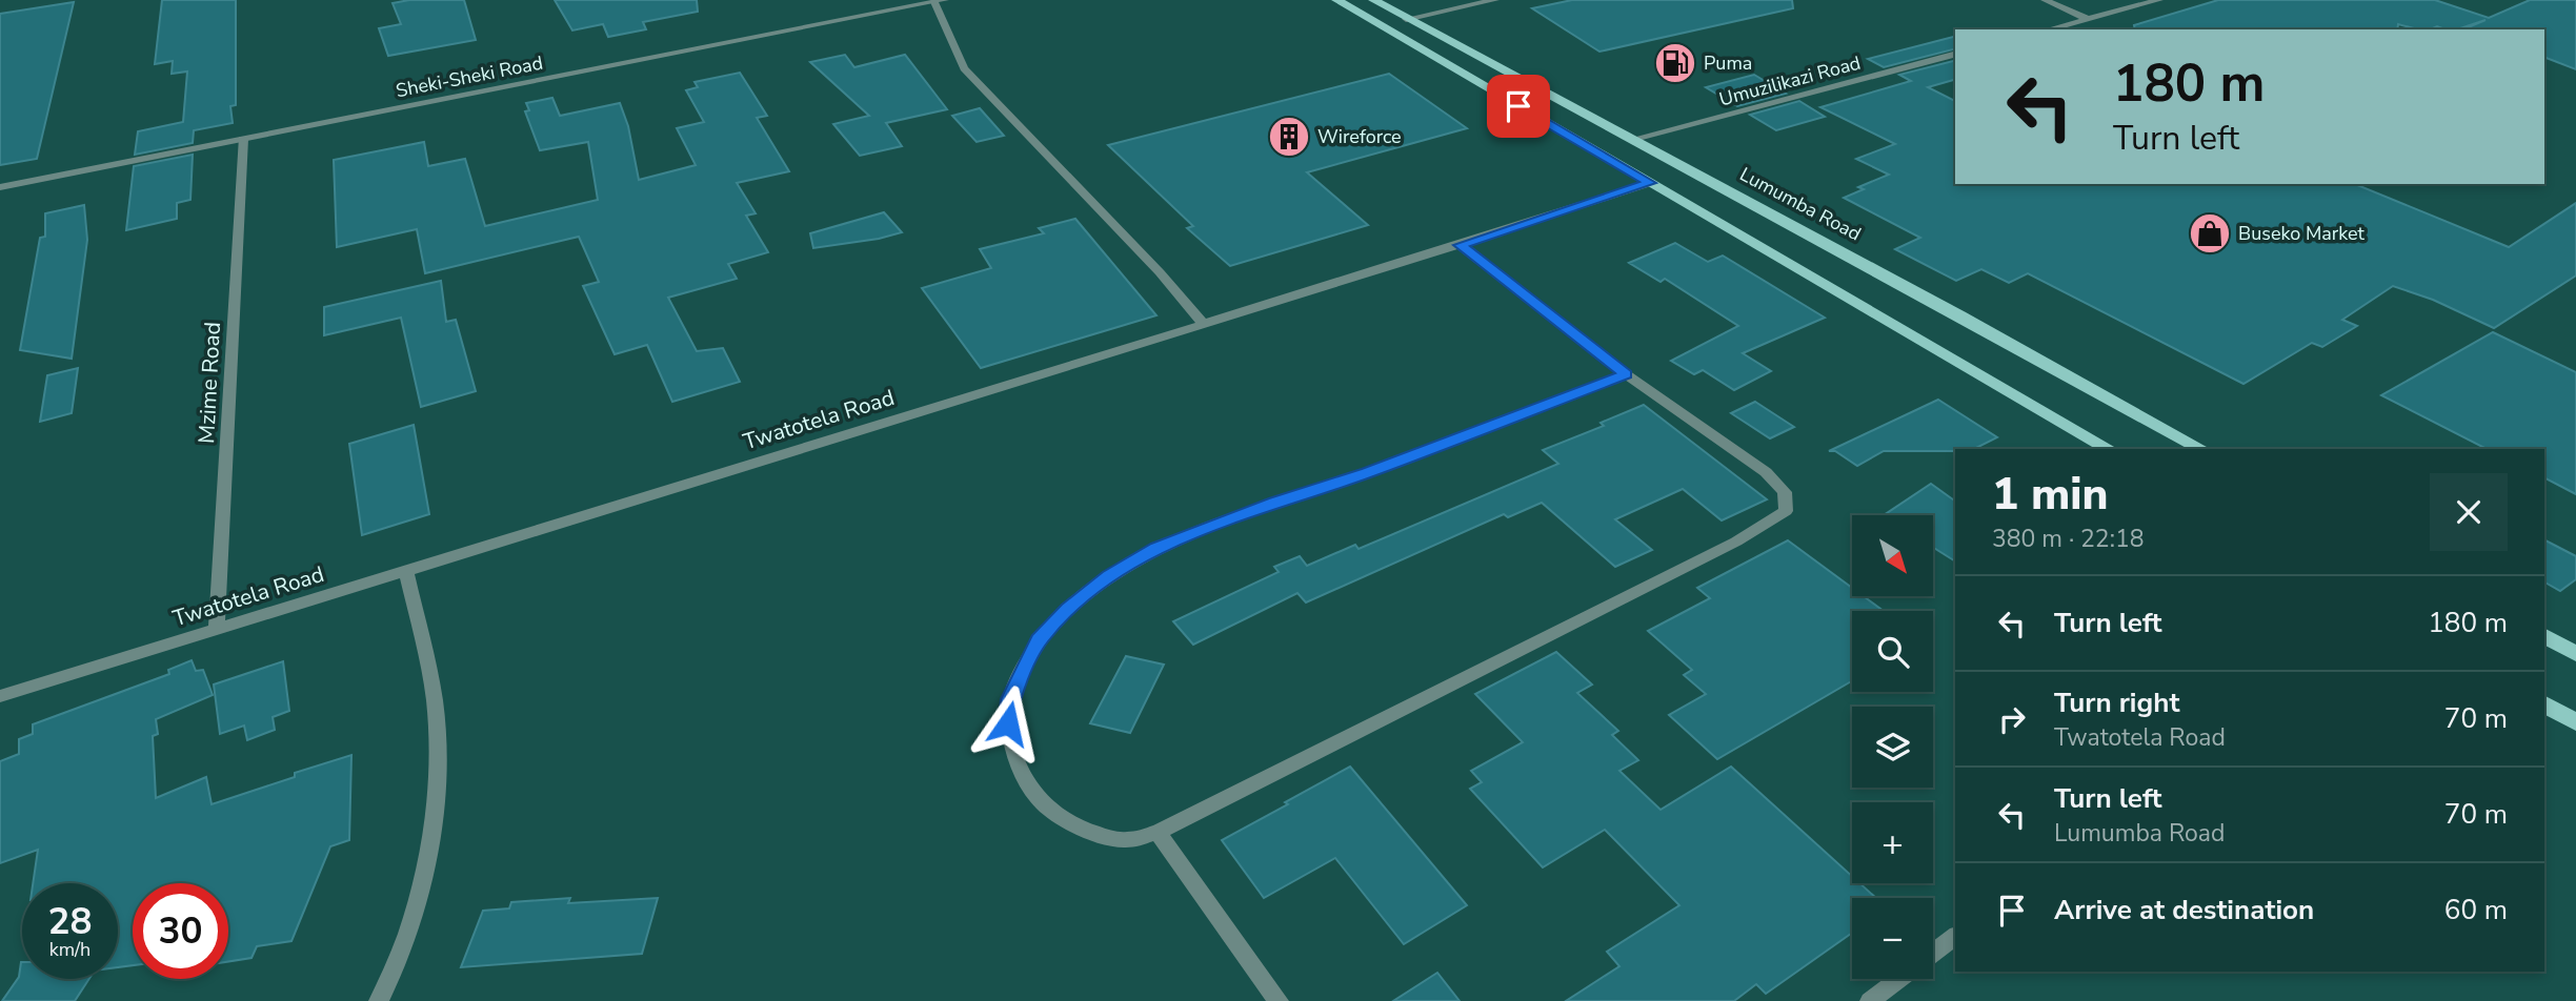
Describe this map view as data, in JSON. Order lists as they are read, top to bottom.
{
  "streets": {
    "main road": ["Lumumba Road"],
    "street": [
      "Sheki-Sheki Road",
      "Umuzilikazi Road",
      "Mzime Road",
      "Twatotela Road"
    ]
  },
  "crossings": [
    ["Sheki-Sheki Road", "Mzime Road"],
    ["Umuzilikazi Road", "Lumumba Road"],
    ["Mzime Road", "Twatotela Road"]
  ],
  "places": {
    "fuel station": ["Puma"],
    "building": ["Wireforce"],
    "shop": ["Buseko Market"]
  },
  "north": "bottom right",
  "page": {
    "turn": ["180 m", "Turn left"],
    "heading": ["1 min", "380 m · 22:18"],
    "map_buttons": ["+", "−"],
    "list": [
      {
        "name": "Turn left",
        "value": "180 m"
      },
      {
        "name": "Turn right",
        "note": "Twatotela Road",
        "value": "70 m"
      },
      {
        "name": "Turn left",
        "note": "Lumumba Road",
        "value": "70 m"
      },
      {
        "name": "Arrive at destination",
        "value": "60 m"
      }
    ],
    "speed": "28 km/h",
    "limit": "30"
  }
}
